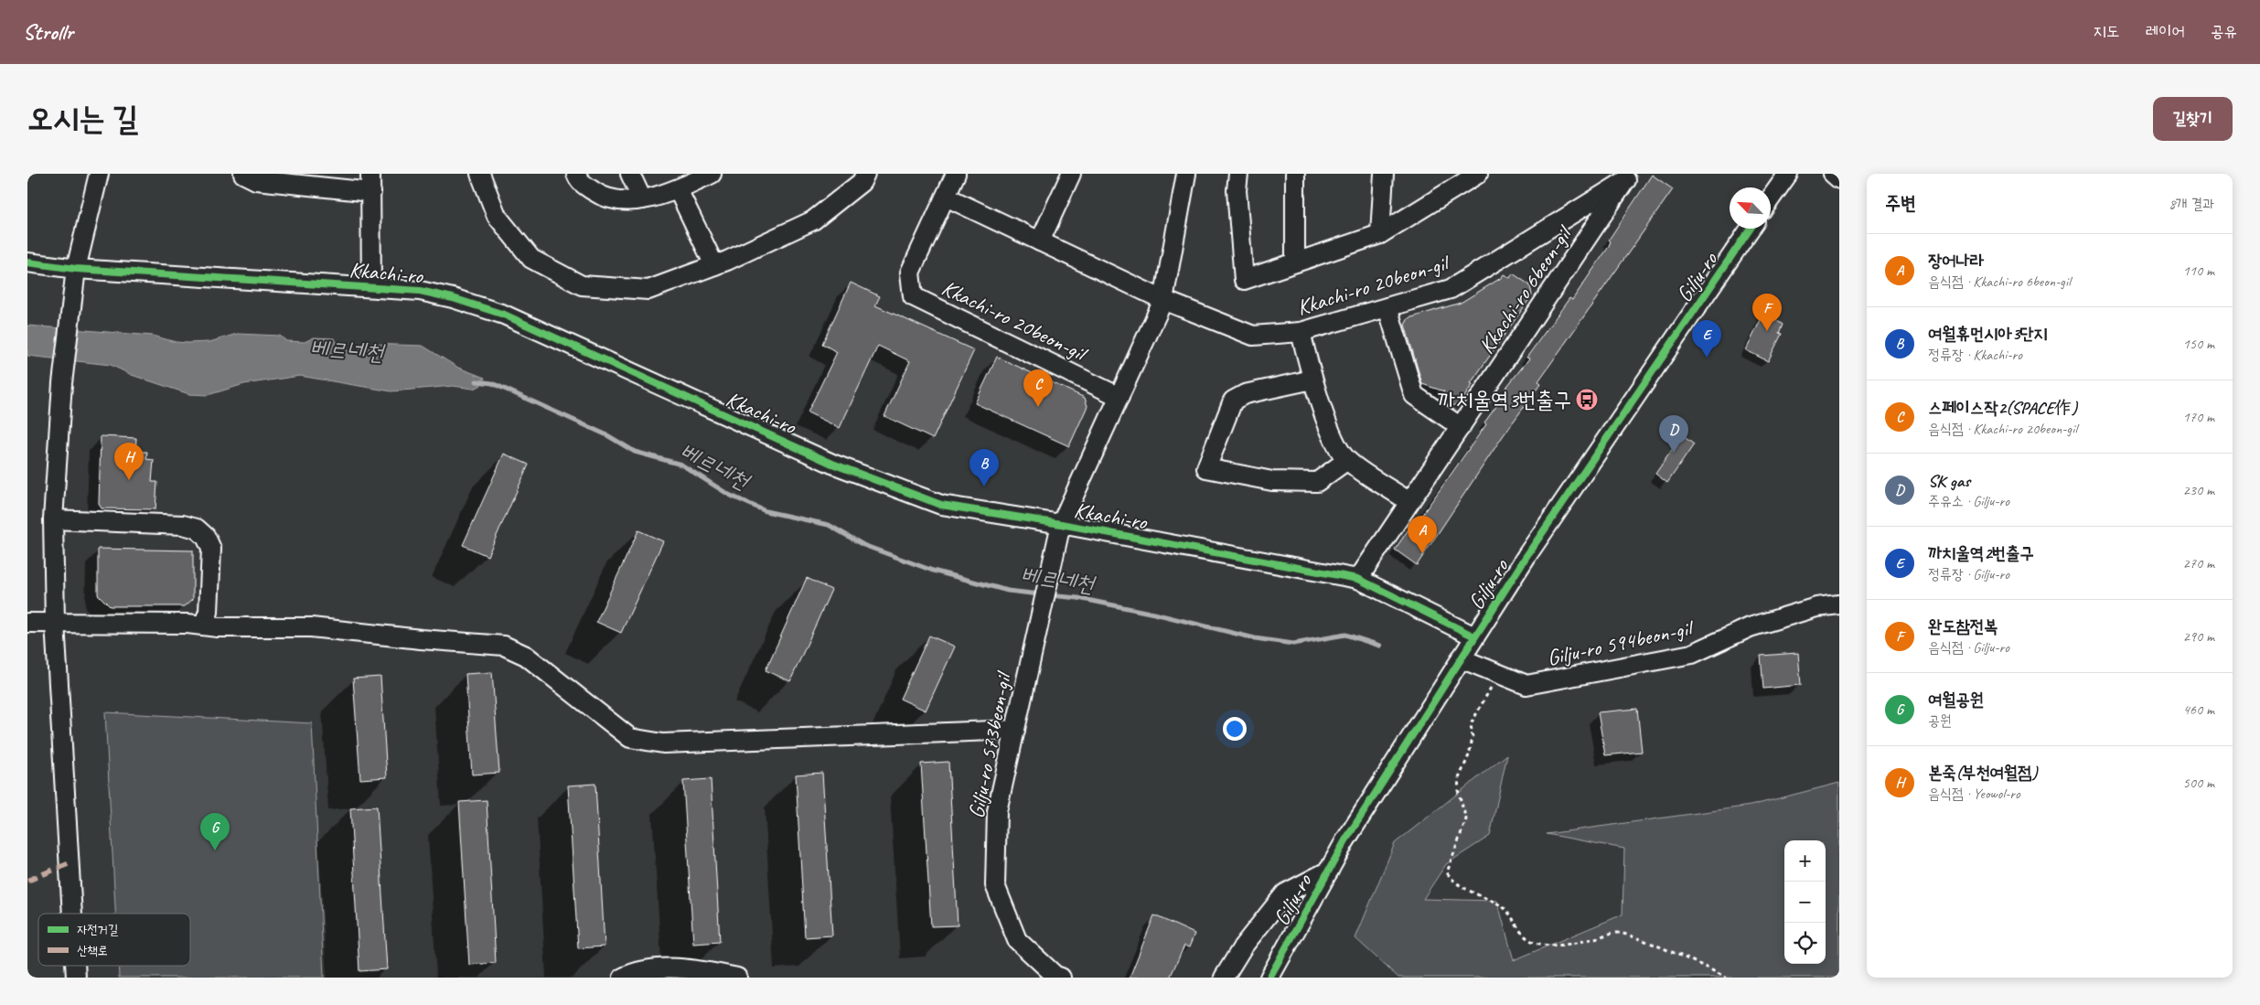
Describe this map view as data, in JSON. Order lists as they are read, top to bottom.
{
  "streets": {
    "street": [
      "Kkachi-ro",
      "Gilju-ro",
      "Kkachi-ro 20beon-gil",
      "Kkachi-ro 6beon-gil",
      "Gilju-ro 594beon-gil",
      "Gilju-ro 573beon-gil"
    ]
  },
  "crossings": [
    ["Kkachi-ro", "Gilju-ro"],
    ["Kkachi-ro", "Kkachi-ro 6beon-gil"],
    ["Kkachi-ro", "Gilju-ro 573beon-gil"],
    ["Gilju-ro", "Gilju-ro 594beon-gil"],
    ["Kkachi-ro 20beon-gil", "Kkachi-ro 6beon-gil"]
  ],
  "water": ["베르네천"],
  "places": {
    "bus stop": ["까치울역3번출구"]
  },
  "legend": ["자전거길", "산책로"],
  "north": "top left",
  "page": {
    "header": "Strollr",
    "nav": ["지도", "레이어", "공유"],
    "buttons": "길찾기",
    "title": "오시는 길",
    "heading": ["주변", "8개 결과"],
    "list": [
      {
        "mark": "A",
        "name": "장어나라",
        "note": "음식점 · Kkachi-ro 6beon-gil",
        "value": "110 m"
      },
      {
        "mark": "B",
        "name": "여월휴먼시아3단지",
        "note": "정류장 · Kkachi-ro",
        "value": "150 m"
      },
      {
        "mark": "C",
        "name": "스페이스작2(SPACE作)",
        "note": "음식점 · Kkachi-ro 20beon-gil",
        "value": "170 m"
      },
      {
        "mark": "D",
        "name": "SK gas",
        "note": "주유소 · Gilju-ro",
        "value": "230 m"
      },
      {
        "mark": "E",
        "name": "까치울역2번출구",
        "note": "정류장 · Gilju-ro",
        "value": "270 m"
      },
      {
        "mark": "F",
        "name": "완도참전복",
        "note": "음식점 · Gilju-ro",
        "value": "290 m"
      },
      {
        "mark": "G",
        "name": "여월공원",
        "note": "공원",
        "value": "460 m"
      },
      {
        "mark": "H",
        "name": "본죽(부천여월점)",
        "note": "음식점 · Yeowol-ro",
        "value": "500 m"
      }
    ],
    "pins": [
      "F",
      "E",
      "C",
      "D",
      "H",
      "B",
      "A",
      "G"
    ],
    "map_buttons": ["+", "−"]
  }
}
